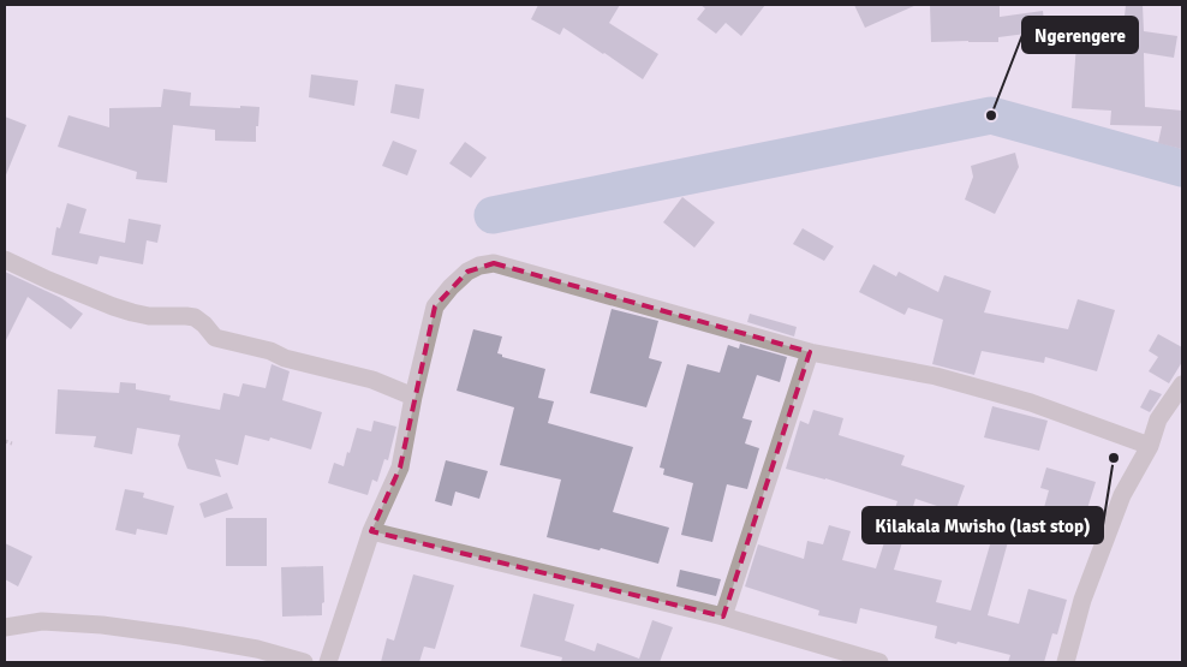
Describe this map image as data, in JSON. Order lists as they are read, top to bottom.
{
  "places": ["Ngerengere", "Kilakala Mwisho (last stop)"]
}
